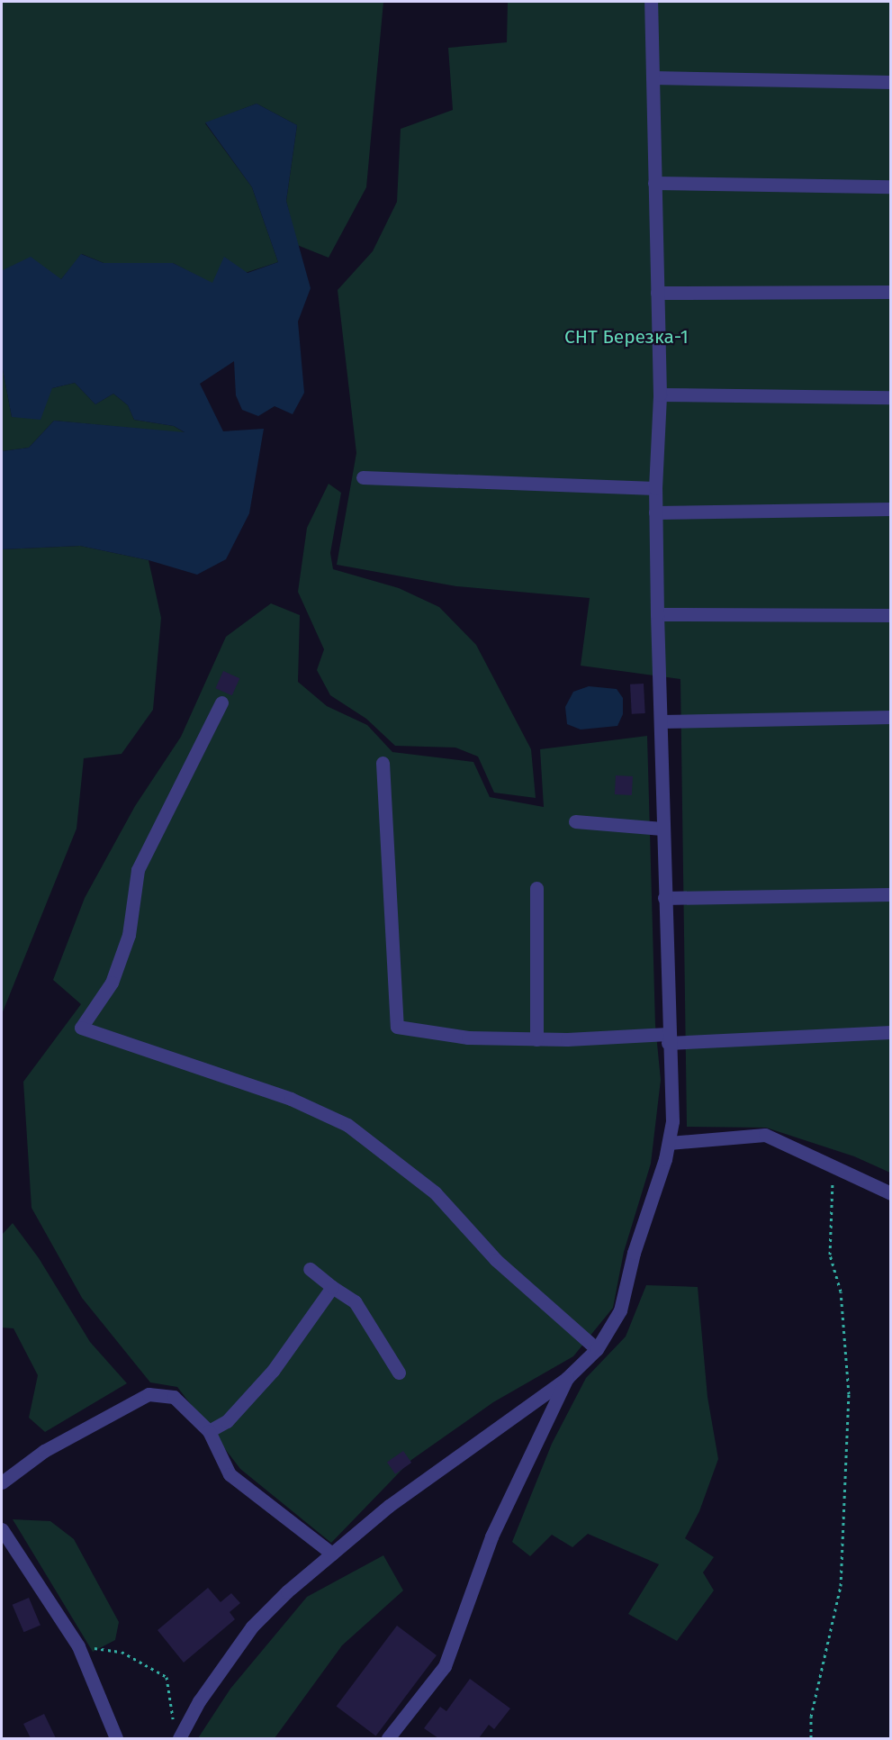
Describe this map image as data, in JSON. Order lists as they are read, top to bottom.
{
  "parks": ["СНТ Березка-1"]
}
